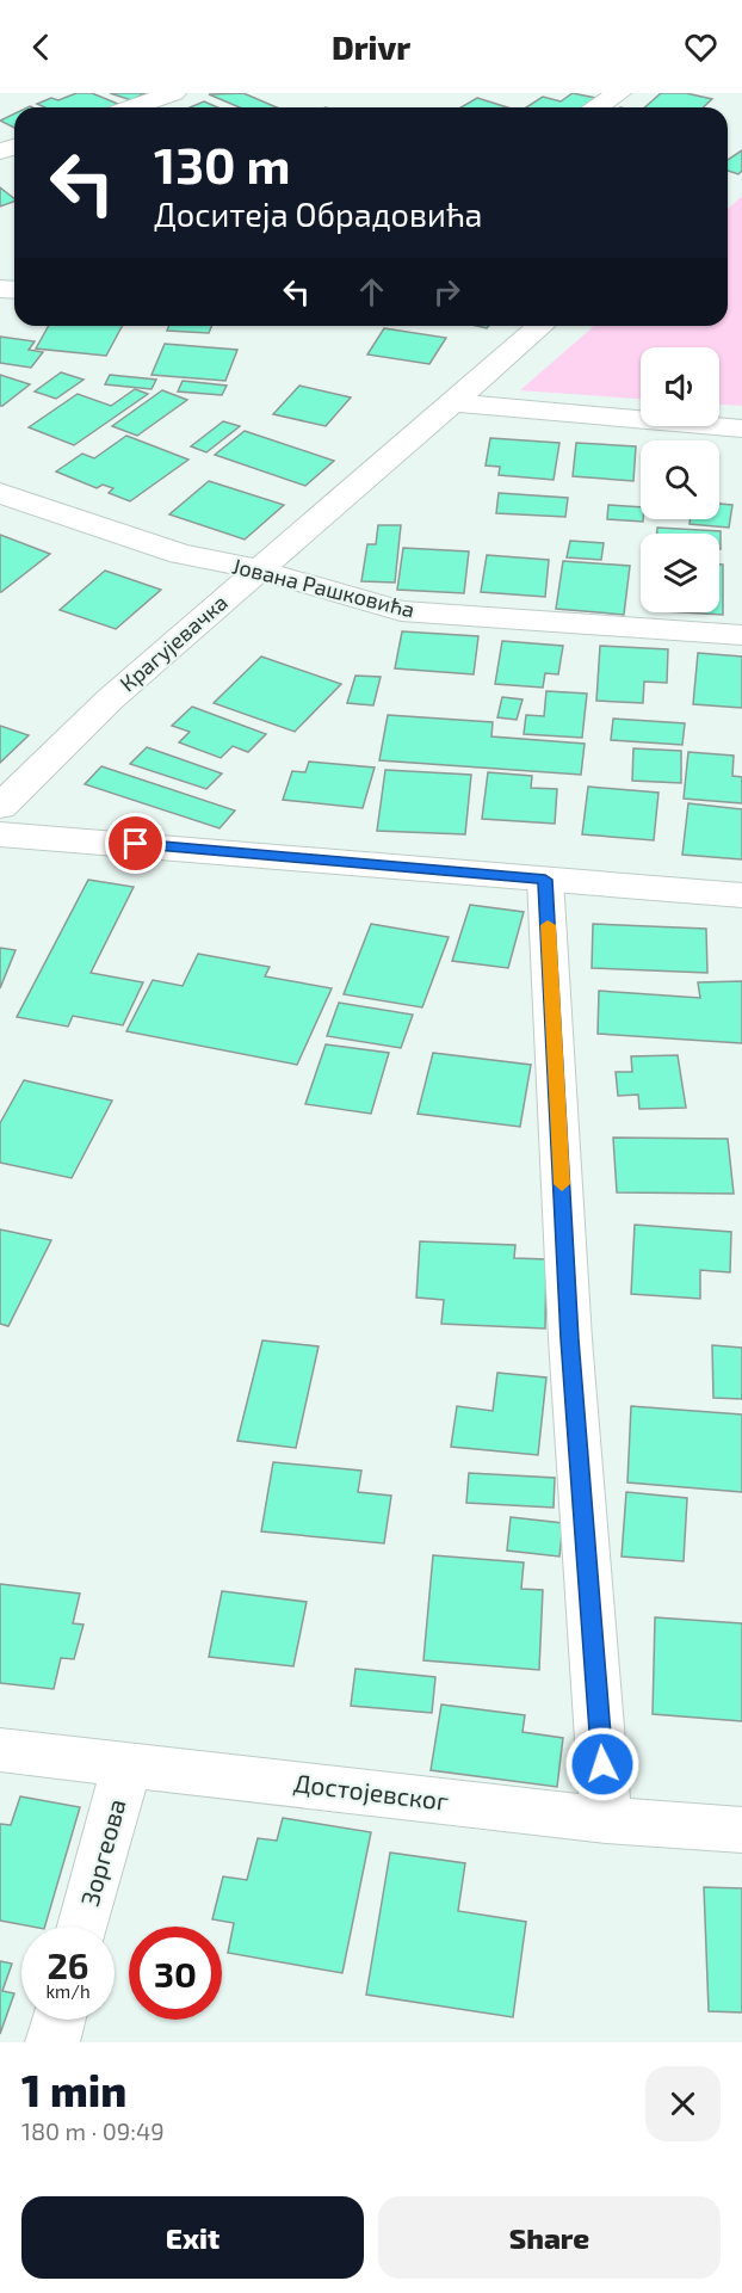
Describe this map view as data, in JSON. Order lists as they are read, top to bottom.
{
  "streets": {
    "street": [
      "Јована Рашковића",
      "Крагујевачка",
      "Достојевског",
      "Зоргеова"
    ]
  },
  "crossings": [
    ["Јована Рашковића", "Крагујевачка"],
    ["Достојевског", "Зоргеова"]
  ],
  "page": {
    "header": "Drivr",
    "turn": ["130 m", "Доситеја Обрадовића"],
    "speed": "26 km/h",
    "limit": "30",
    "heading": ["1 min", "180 m · 09:49"],
    "buttons": ["Exit", "Share"]
  }
}
